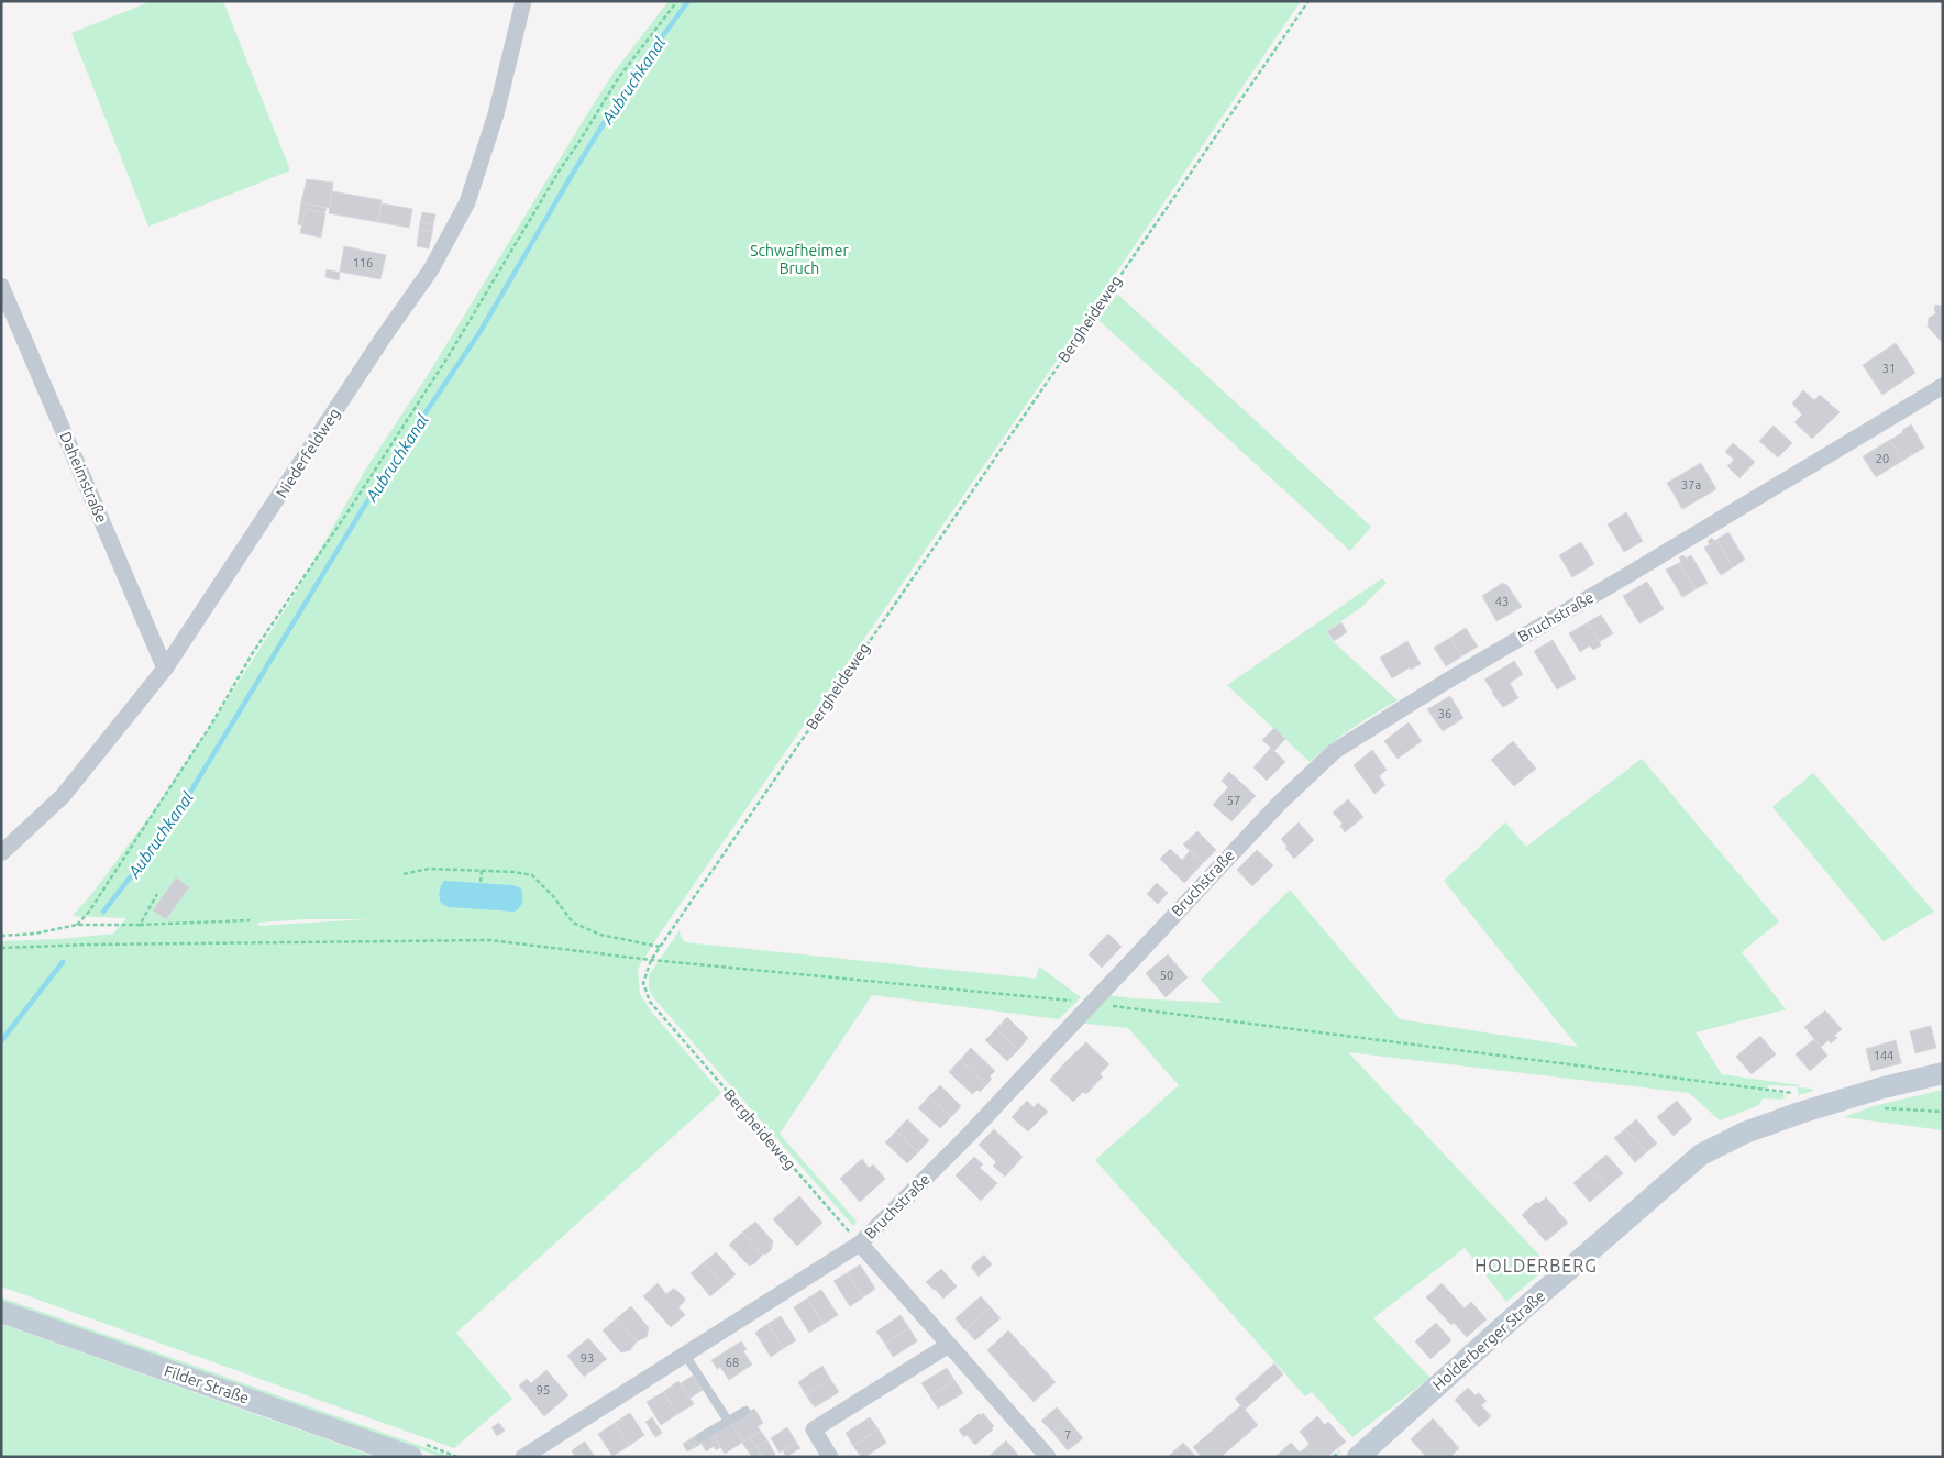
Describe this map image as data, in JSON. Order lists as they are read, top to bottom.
{
  "streets": {
    "main road": ["Holderberger Straße", "Filder Straße"],
    "street": ["Niederfeldweg", "Daheimstraße", "Bruchstraße"],
    "path": ["Bergheideweg"]
  },
  "crossings": [
    ["Bergheideweg", "Bruchstraße"],
    ["Niederfeldweg", "Daheimstraße"]
  ],
  "districts": ["HOLDERBERG"],
  "water": ["Aubruchkanal"],
  "parks": ["Schwafheimer Bruch"],
  "house_numbers": [
    "116",
    "31",
    "20",
    "37a",
    "43",
    "36",
    "57",
    "50",
    "144",
    "93",
    "68",
    "95",
    "7"
  ]
}
